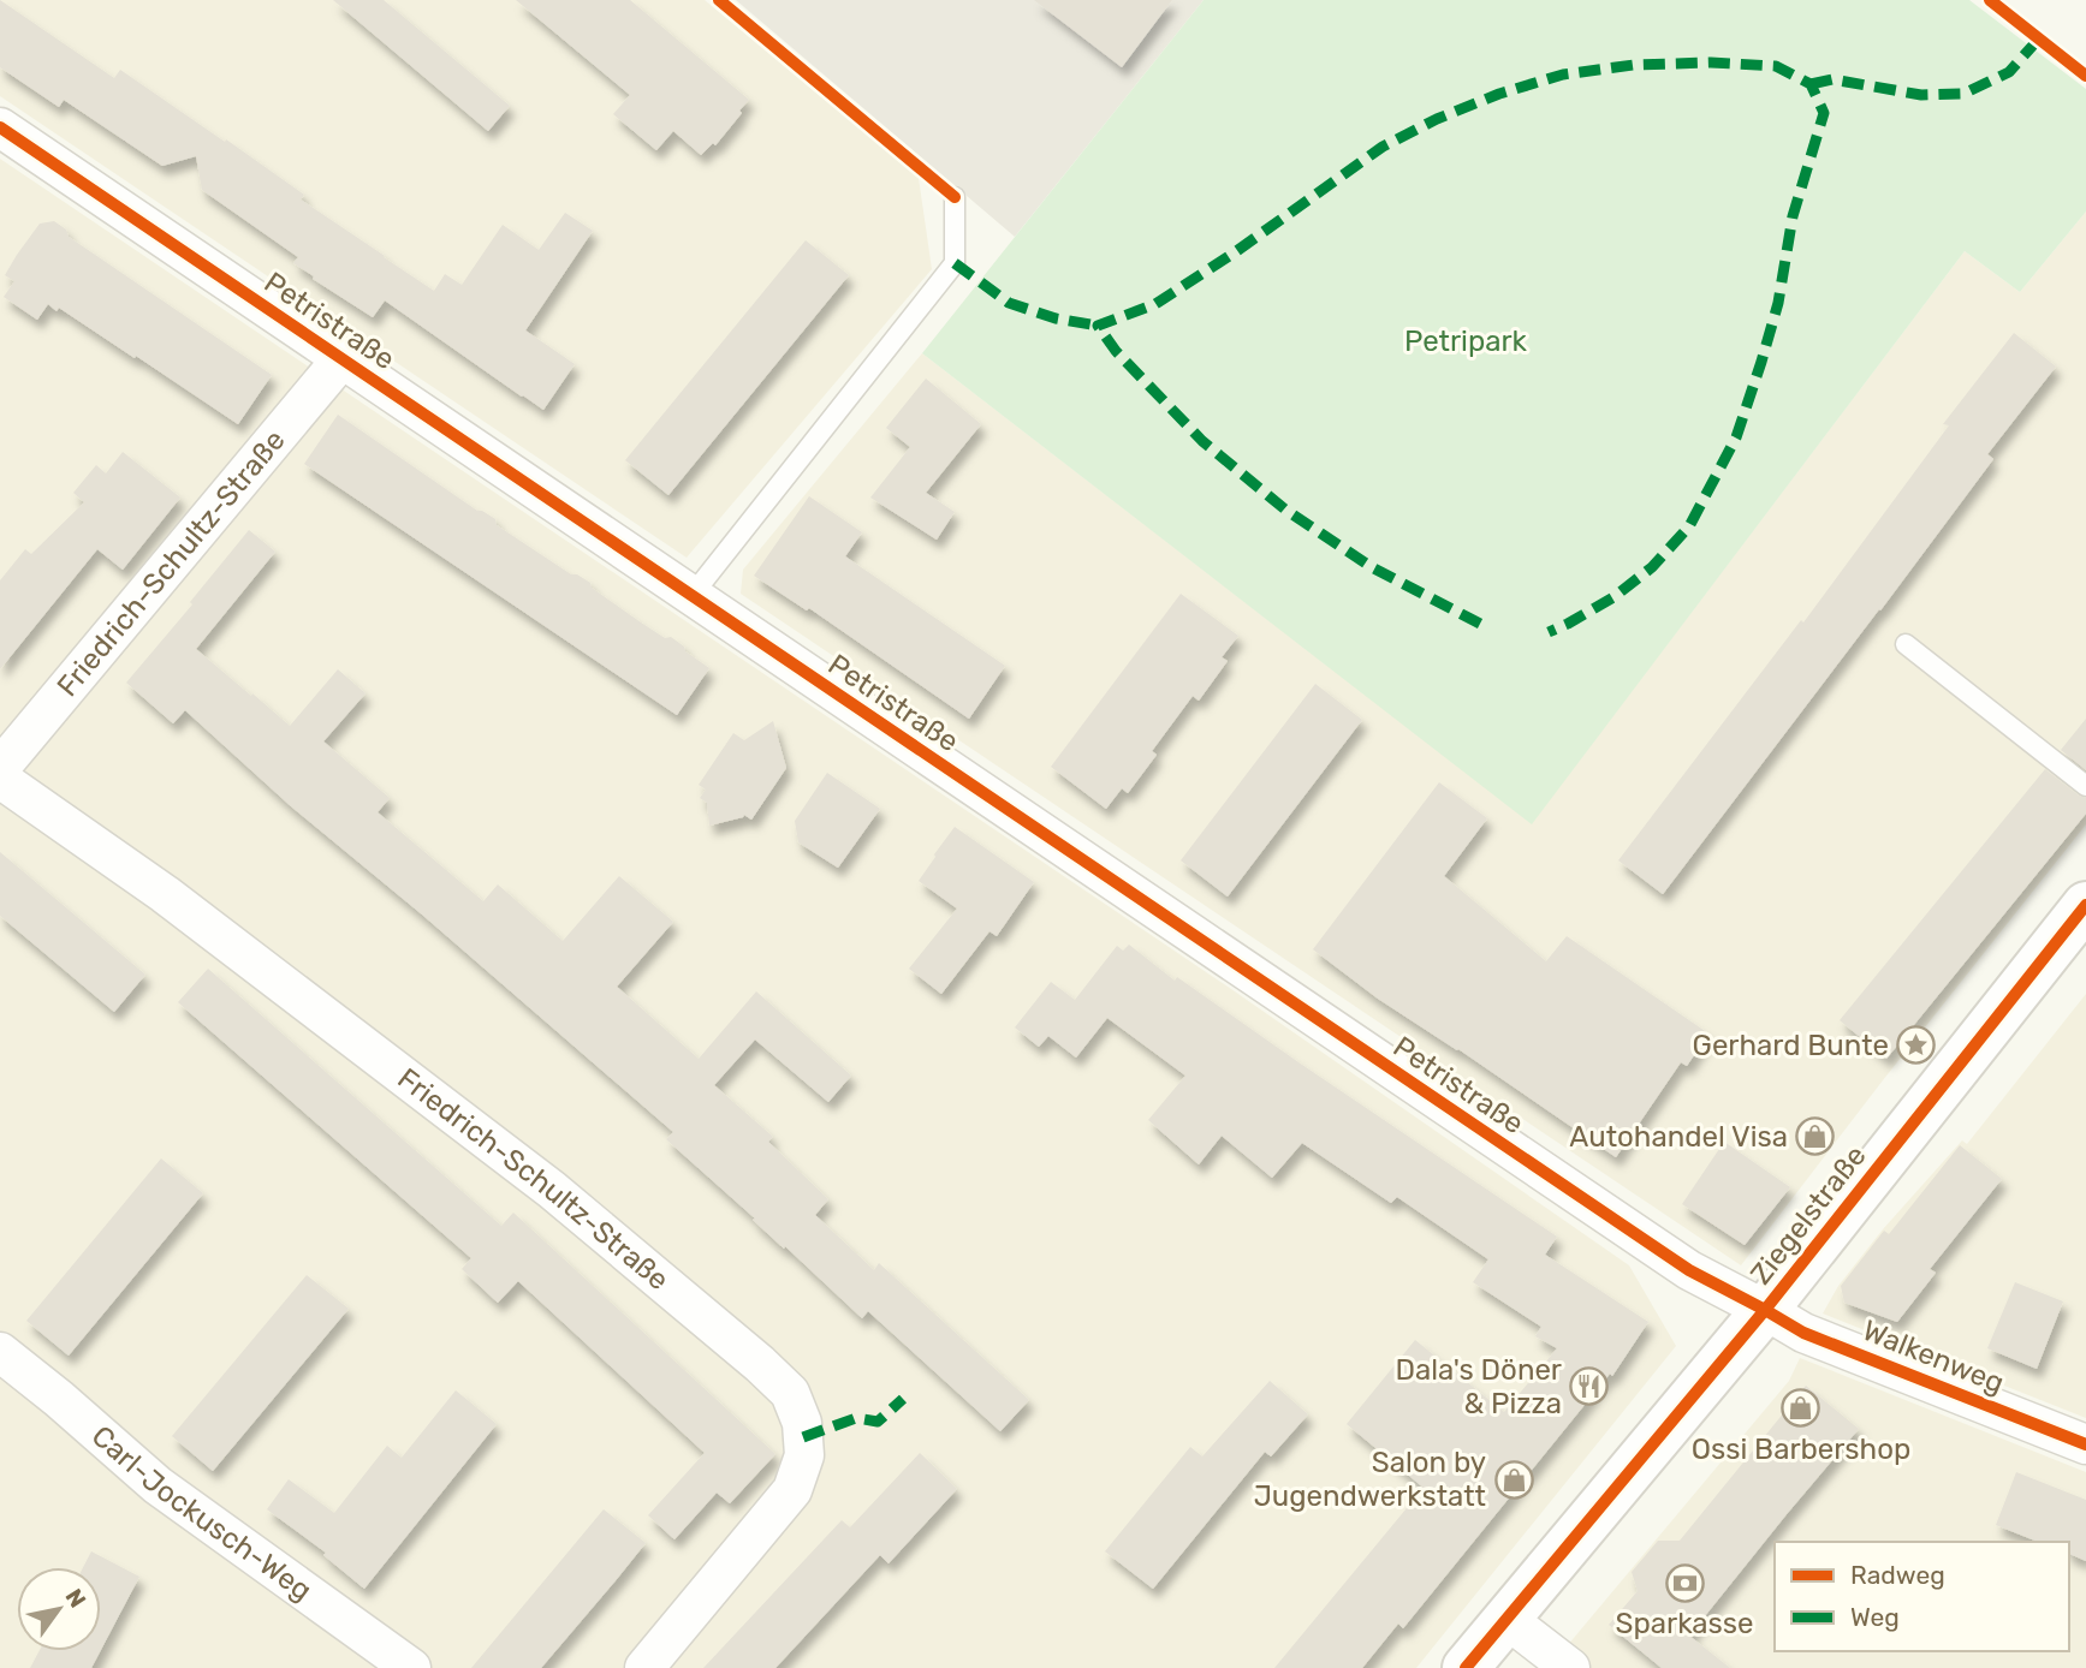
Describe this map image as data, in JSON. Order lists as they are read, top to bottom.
{
  "streets": {
    "street": [
      "Petristraße",
      "Friedrich-Schultz-Straße",
      "Ziegelstraße",
      "Walkenweg",
      "Carl-Jockusch-Weg"
    ]
  },
  "crossings": [
    ["Petristraße", "Friedrich-Schultz-Straße"],
    ["Petristraße", "Ziegelstraße"],
    ["Petristraße", "Walkenweg"],
    ["Ziegelstraße", "Walkenweg"]
  ],
  "parks": ["Petripark"],
  "places": {
    "place": ["Gerhard Bunte"],
    "shop": ["Autohandel Visa", "Ossi Barbershop", "Salon by Jugendwerkstatt"],
    "restaurant": ["Dala's Döner & Pizza"],
    "bank": ["Sparkasse"]
  },
  "legend": ["Radweg", "Weg"],
  "north": "top right"
}
